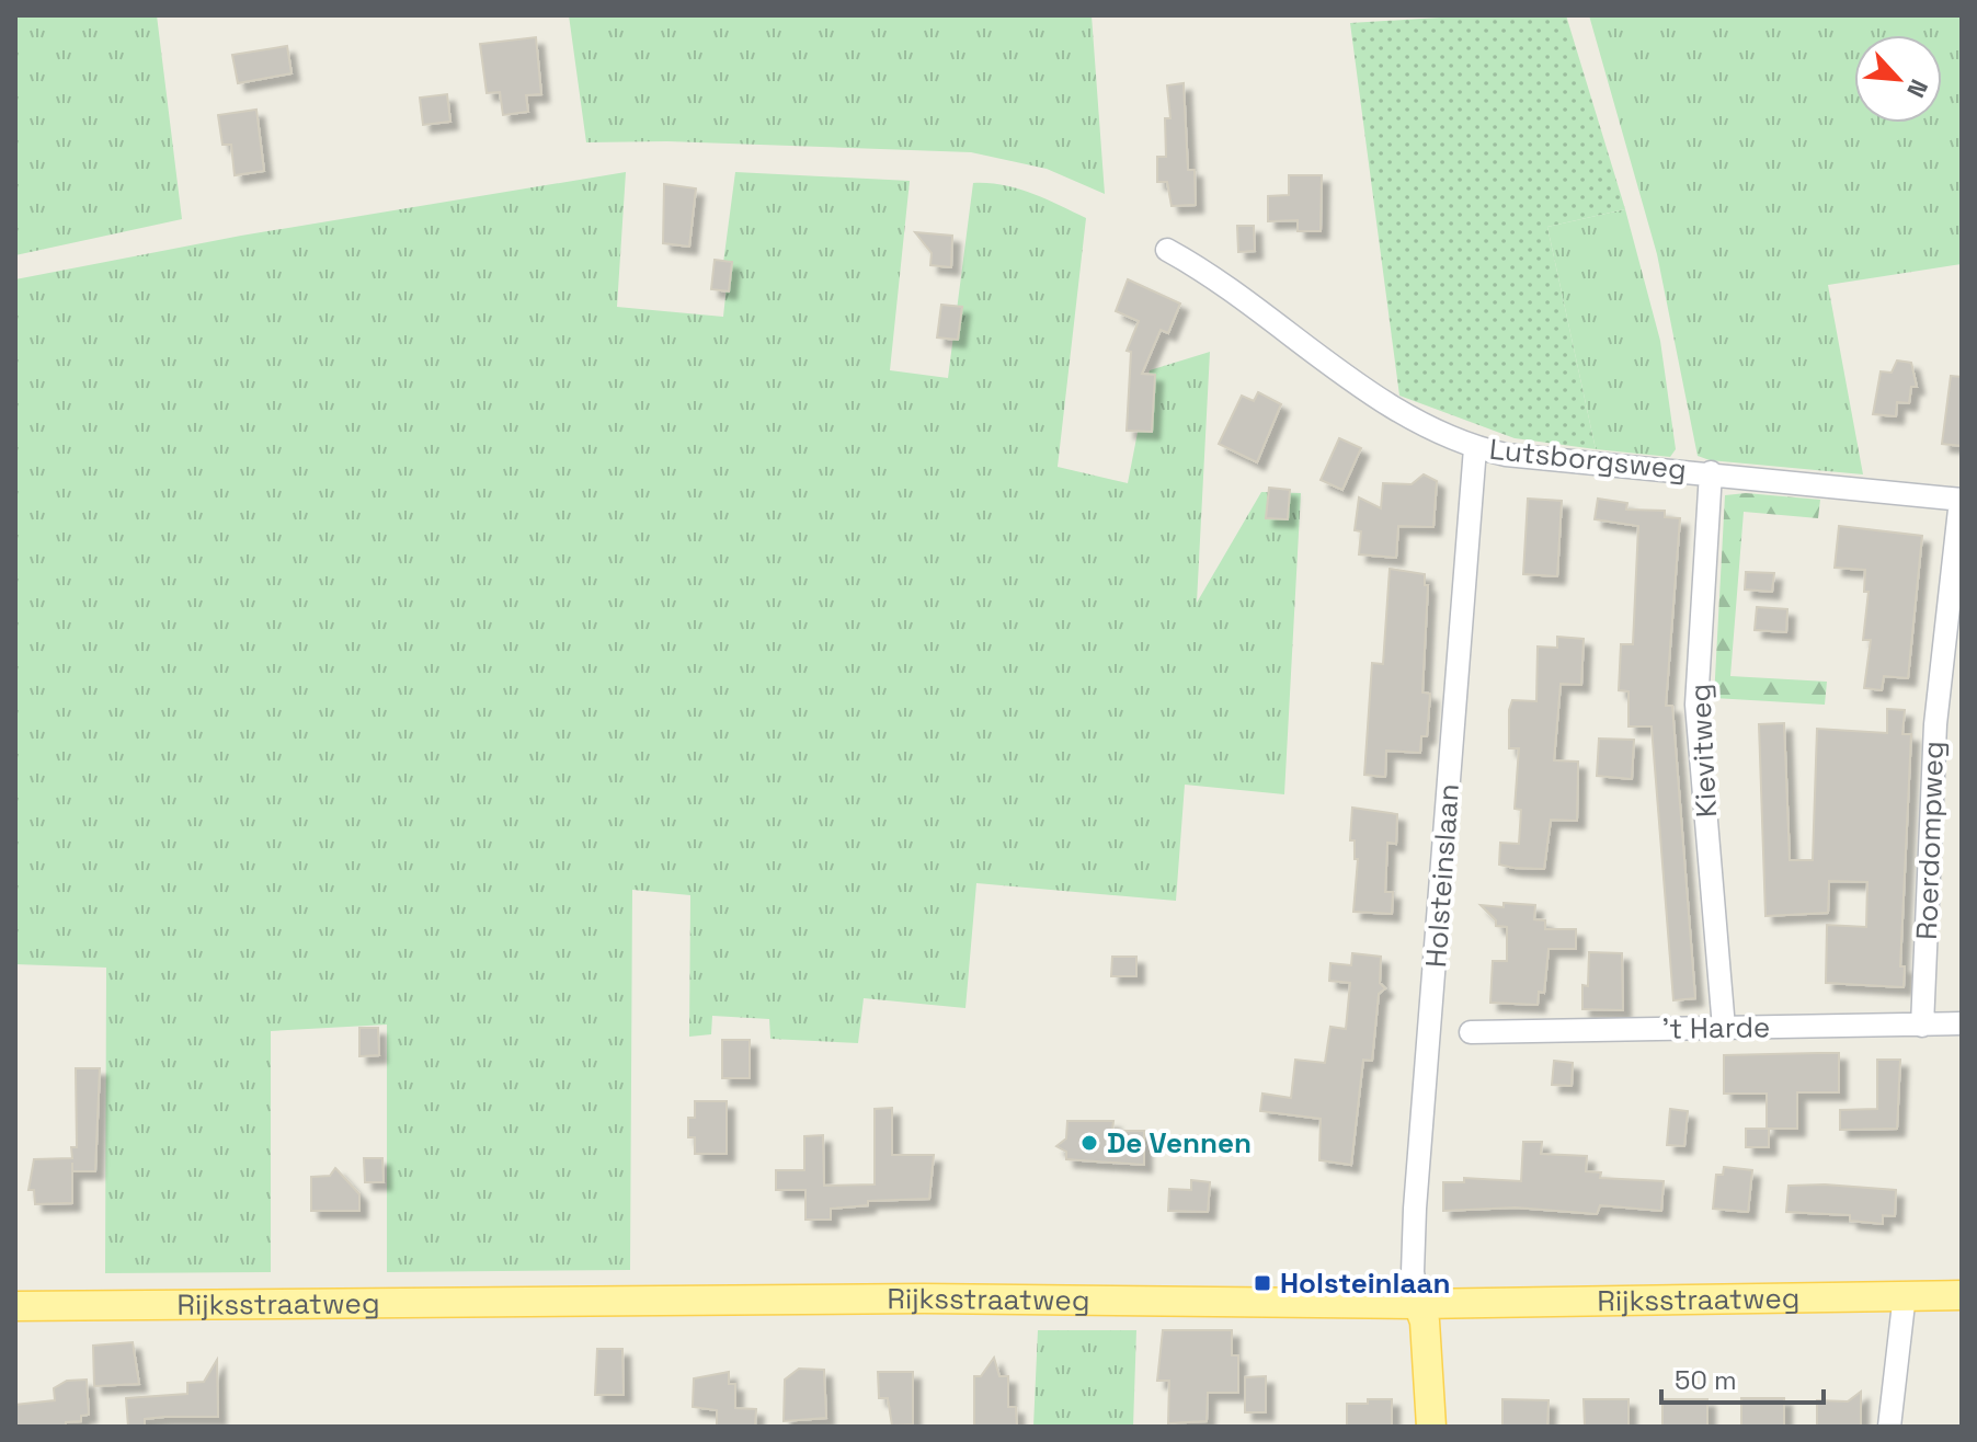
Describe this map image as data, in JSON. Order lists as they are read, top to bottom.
{
  "streets": {
    "main road": ["Rijksstraatweg"],
    "street": [
      "Lutsborgsweg",
      "Kievitweg",
      "Roerdompweg",
      "Holsteinslaan",
      "'t Harde"
    ]
  },
  "crossings": [
    ["Lutsborgsweg", "Kievitweg"],
    ["Lutsborgsweg", "Roerdompweg"],
    ["Lutsborgsweg", "Holsteinslaan"],
    ["Kievitweg", "'t Harde"],
    ["Roerdompweg", "'t Harde"],
    ["Holsteinslaan", "Rijksstraatweg"]
  ],
  "places": {
    "other": ["De Vennen"],
    "transit": ["Holsteinlaan"]
  },
  "scale_bar": "50 m",
  "north": "bottom right"
}
